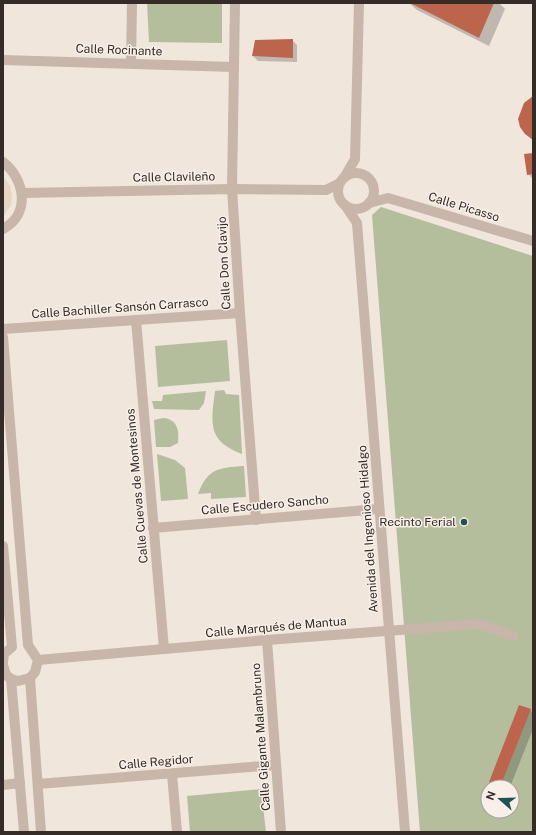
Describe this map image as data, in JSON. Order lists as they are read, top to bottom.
{
  "streets": {
    "street": [
      "Calle Rocinante",
      "Calle Clavileño",
      "Calle Picasso",
      "Calle Don Clavijo",
      "Calle Bachiller Sansón Carrasco",
      "Calle Cuevas de Montesinos",
      "Calle Escudero Sancho",
      "Avenida del Ingenioso Hidalgo",
      "Calle Marqués de Mantua",
      "Calle Gigante Malambruno",
      "Calle Regidor"
    ]
  },
  "crossings": [
    ["Calle Rocinante", "Calle Don Clavijo"],
    ["Calle Clavileño", "Calle Picasso"],
    ["Calle Clavileño", "Calle Don Clavijo"],
    ["Calle Clavileño", "Avenida del Ingenioso Hidalgo"],
    ["Calle Picasso", "Avenida del Ingenioso Hidalgo"],
    ["Calle Don Clavijo", "Calle Bachiller Sansón Carrasco"],
    ["Calle Don Clavijo", "Calle Escudero Sancho"],
    ["Calle Bachiller Sansón Carrasco", "Calle Cuevas de Montesinos"],
    ["Calle Cuevas de Montesinos", "Calle Escudero Sancho"],
    ["Calle Cuevas de Montesinos", "Calle Marqués de Mantua"],
    ["Calle Escudero Sancho", "Avenida del Ingenioso Hidalgo"],
    ["Avenida del Ingenioso Hidalgo", "Calle Marqués de Mantua"],
    ["Calle Marqués de Mantua", "Calle Gigante Malambruno"],
    ["Calle Gigante Malambruno", "Calle Regidor"]
  ],
  "places": ["Recinto Ferial"],
  "north": "left"
}
